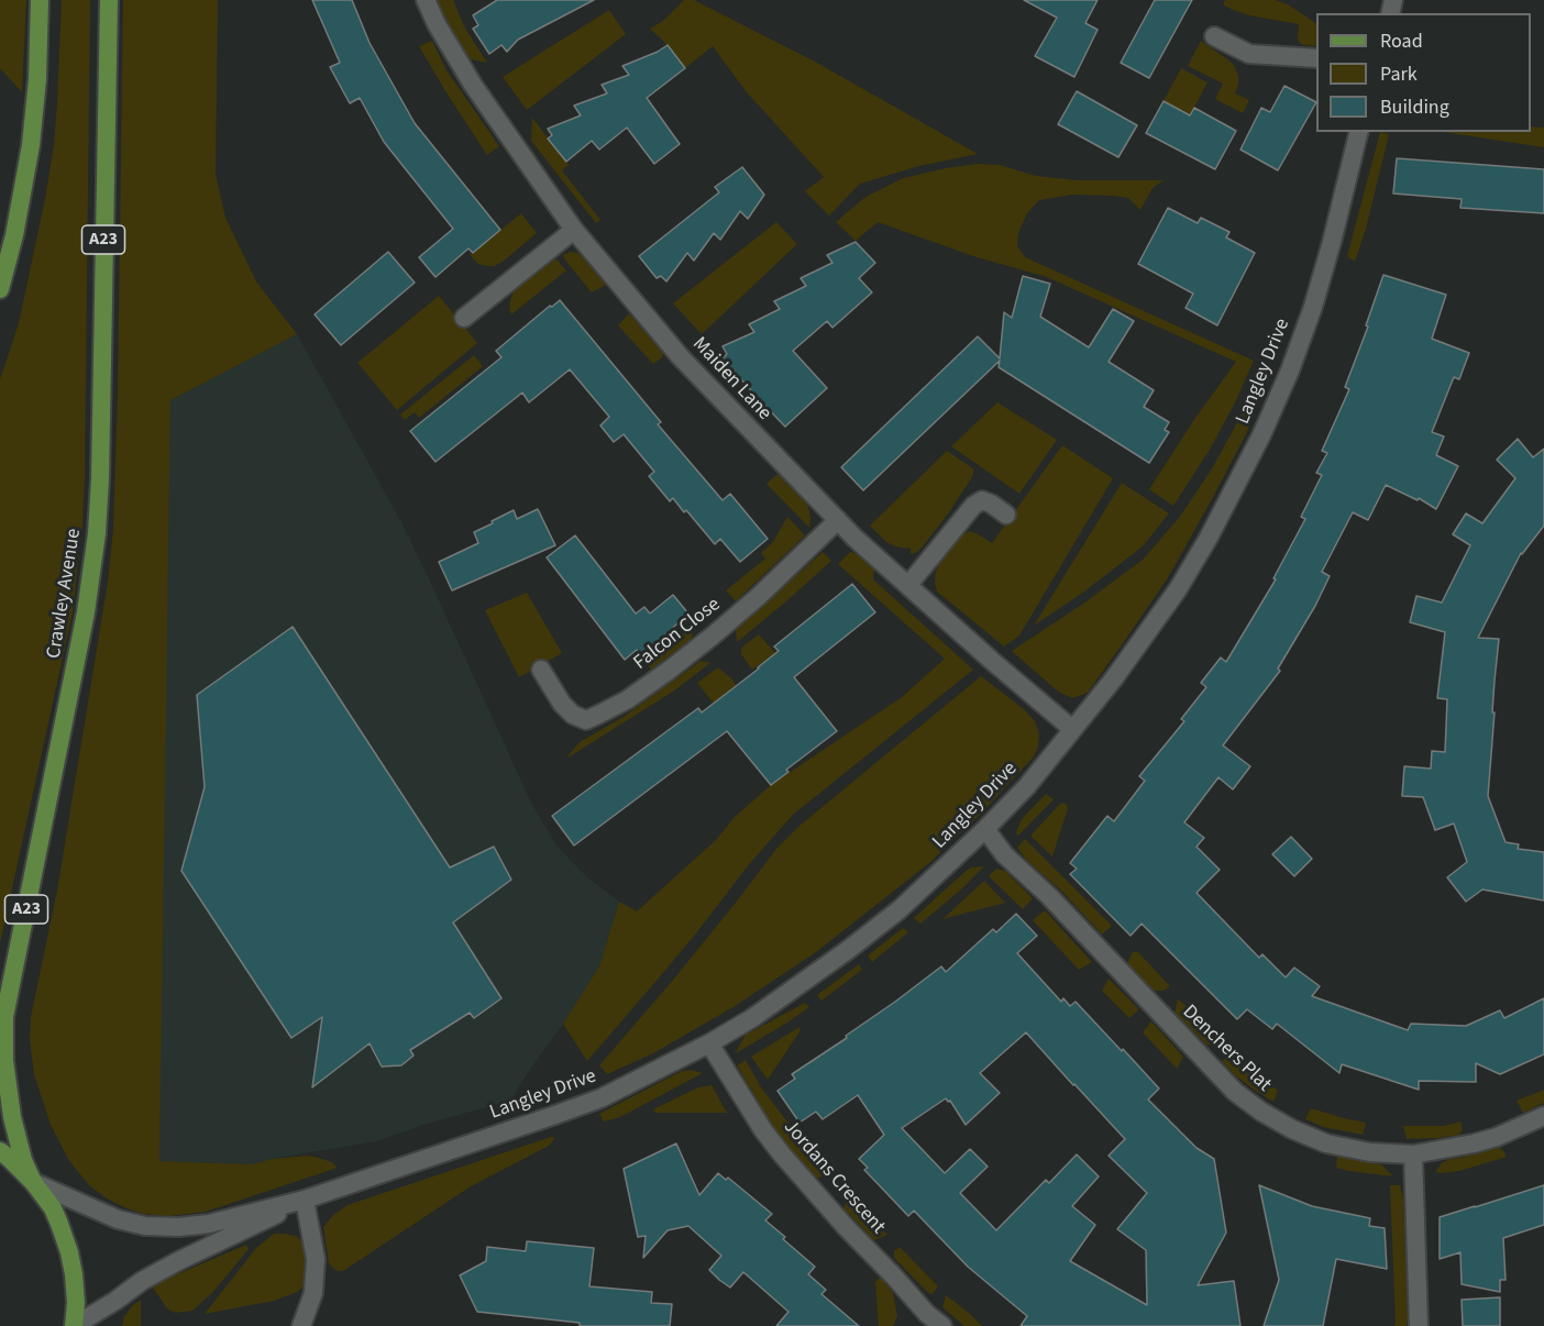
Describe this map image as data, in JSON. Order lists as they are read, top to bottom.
{
  "streets": {
    "main road": ["A23", "Crawley Avenue"],
    "street": [
      "Langley Drive",
      "Maiden Lane",
      "Falcon Close",
      "Denchers Plat",
      "Jordans Crescent"
    ]
  },
  "crossings": [
    ["Langley Drive", "Maiden Lane"],
    ["Langley Drive", "Crawley Avenue"],
    ["Langley Drive", "Denchers Plat"],
    ["Langley Drive", "Jordans Crescent"],
    ["Maiden Lane", "Falcon Close"]
  ],
  "legend": ["Road", "Park", "Building"]
}
